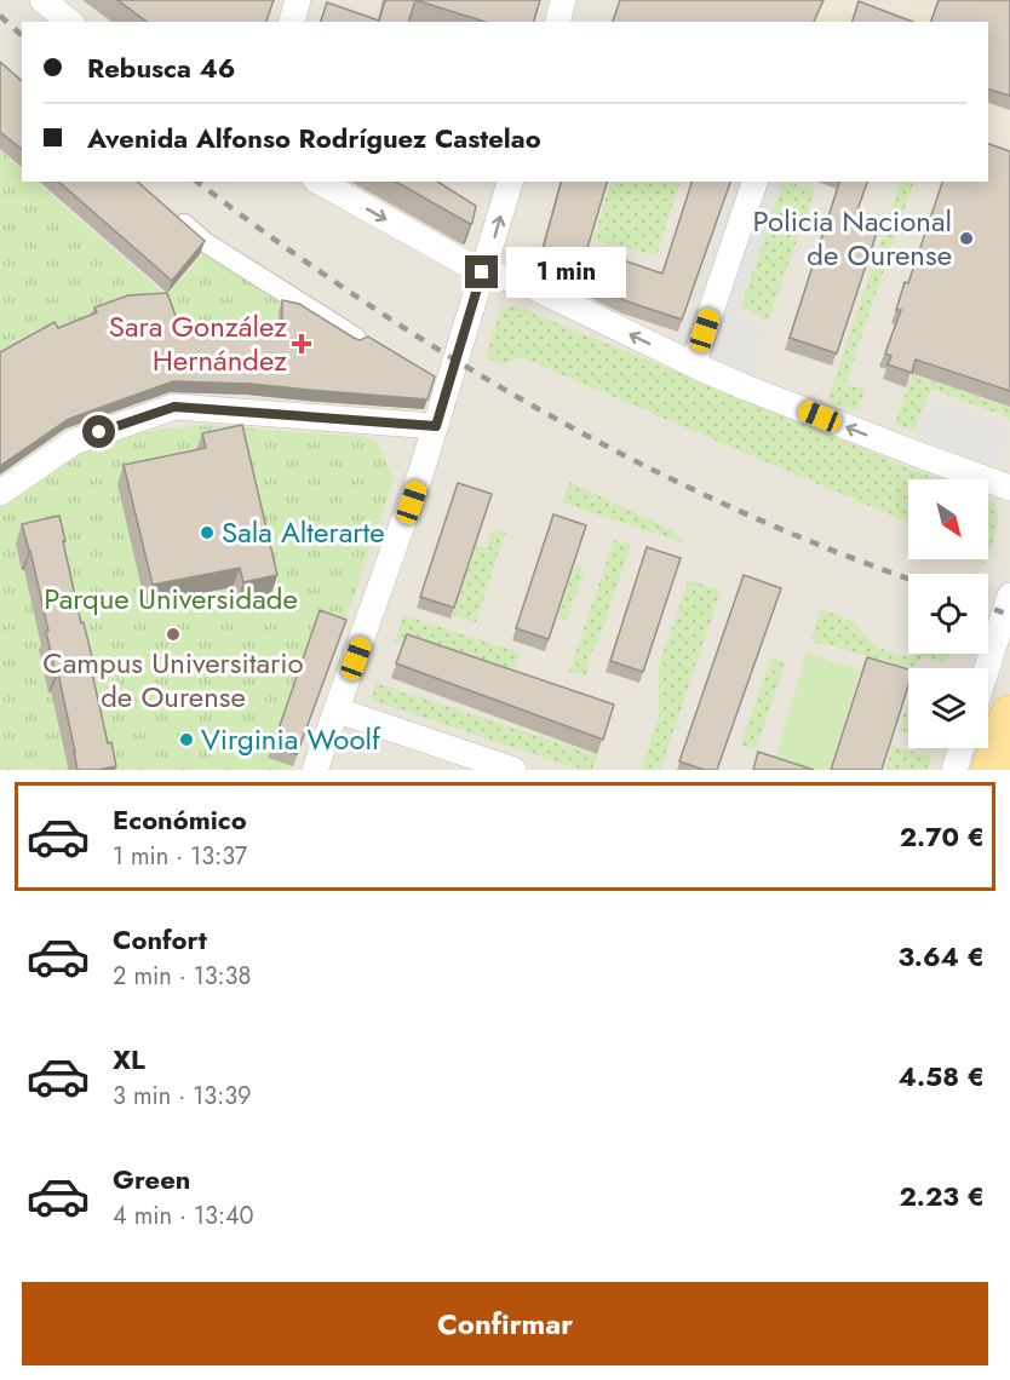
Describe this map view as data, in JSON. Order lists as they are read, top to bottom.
{
  "parks": ["Parque Universidade"],
  "places": {
    "other": [
      "Policia Nacional de Ourense",
      "Sala Alterarte",
      "Campus Universitario de Ourense",
      "Virginia Woolf"
    ],
    "health": ["Sara González Hernández"]
  },
  "north": "bottom right",
  "page": {
    "banner": ["Rebusca 46", "Avenida Alfonso Rodríguez Castelao"],
    "bubble": "1 min",
    "list": [
      {
        "name": "Económico",
        "note": "1 min · 13:37",
        "value": "2.70 €"
      },
      {
        "name": "Confort",
        "note": "2 min · 13:38",
        "value": "3.64 €"
      },
      {
        "name": "XL",
        "note": "3 min · 13:39",
        "value": "4.58 €"
      },
      {
        "name": "Green",
        "note": "4 min · 13:40",
        "value": "2.23 €"
      }
    ],
    "buttons": "Confirmar"
  }
}
